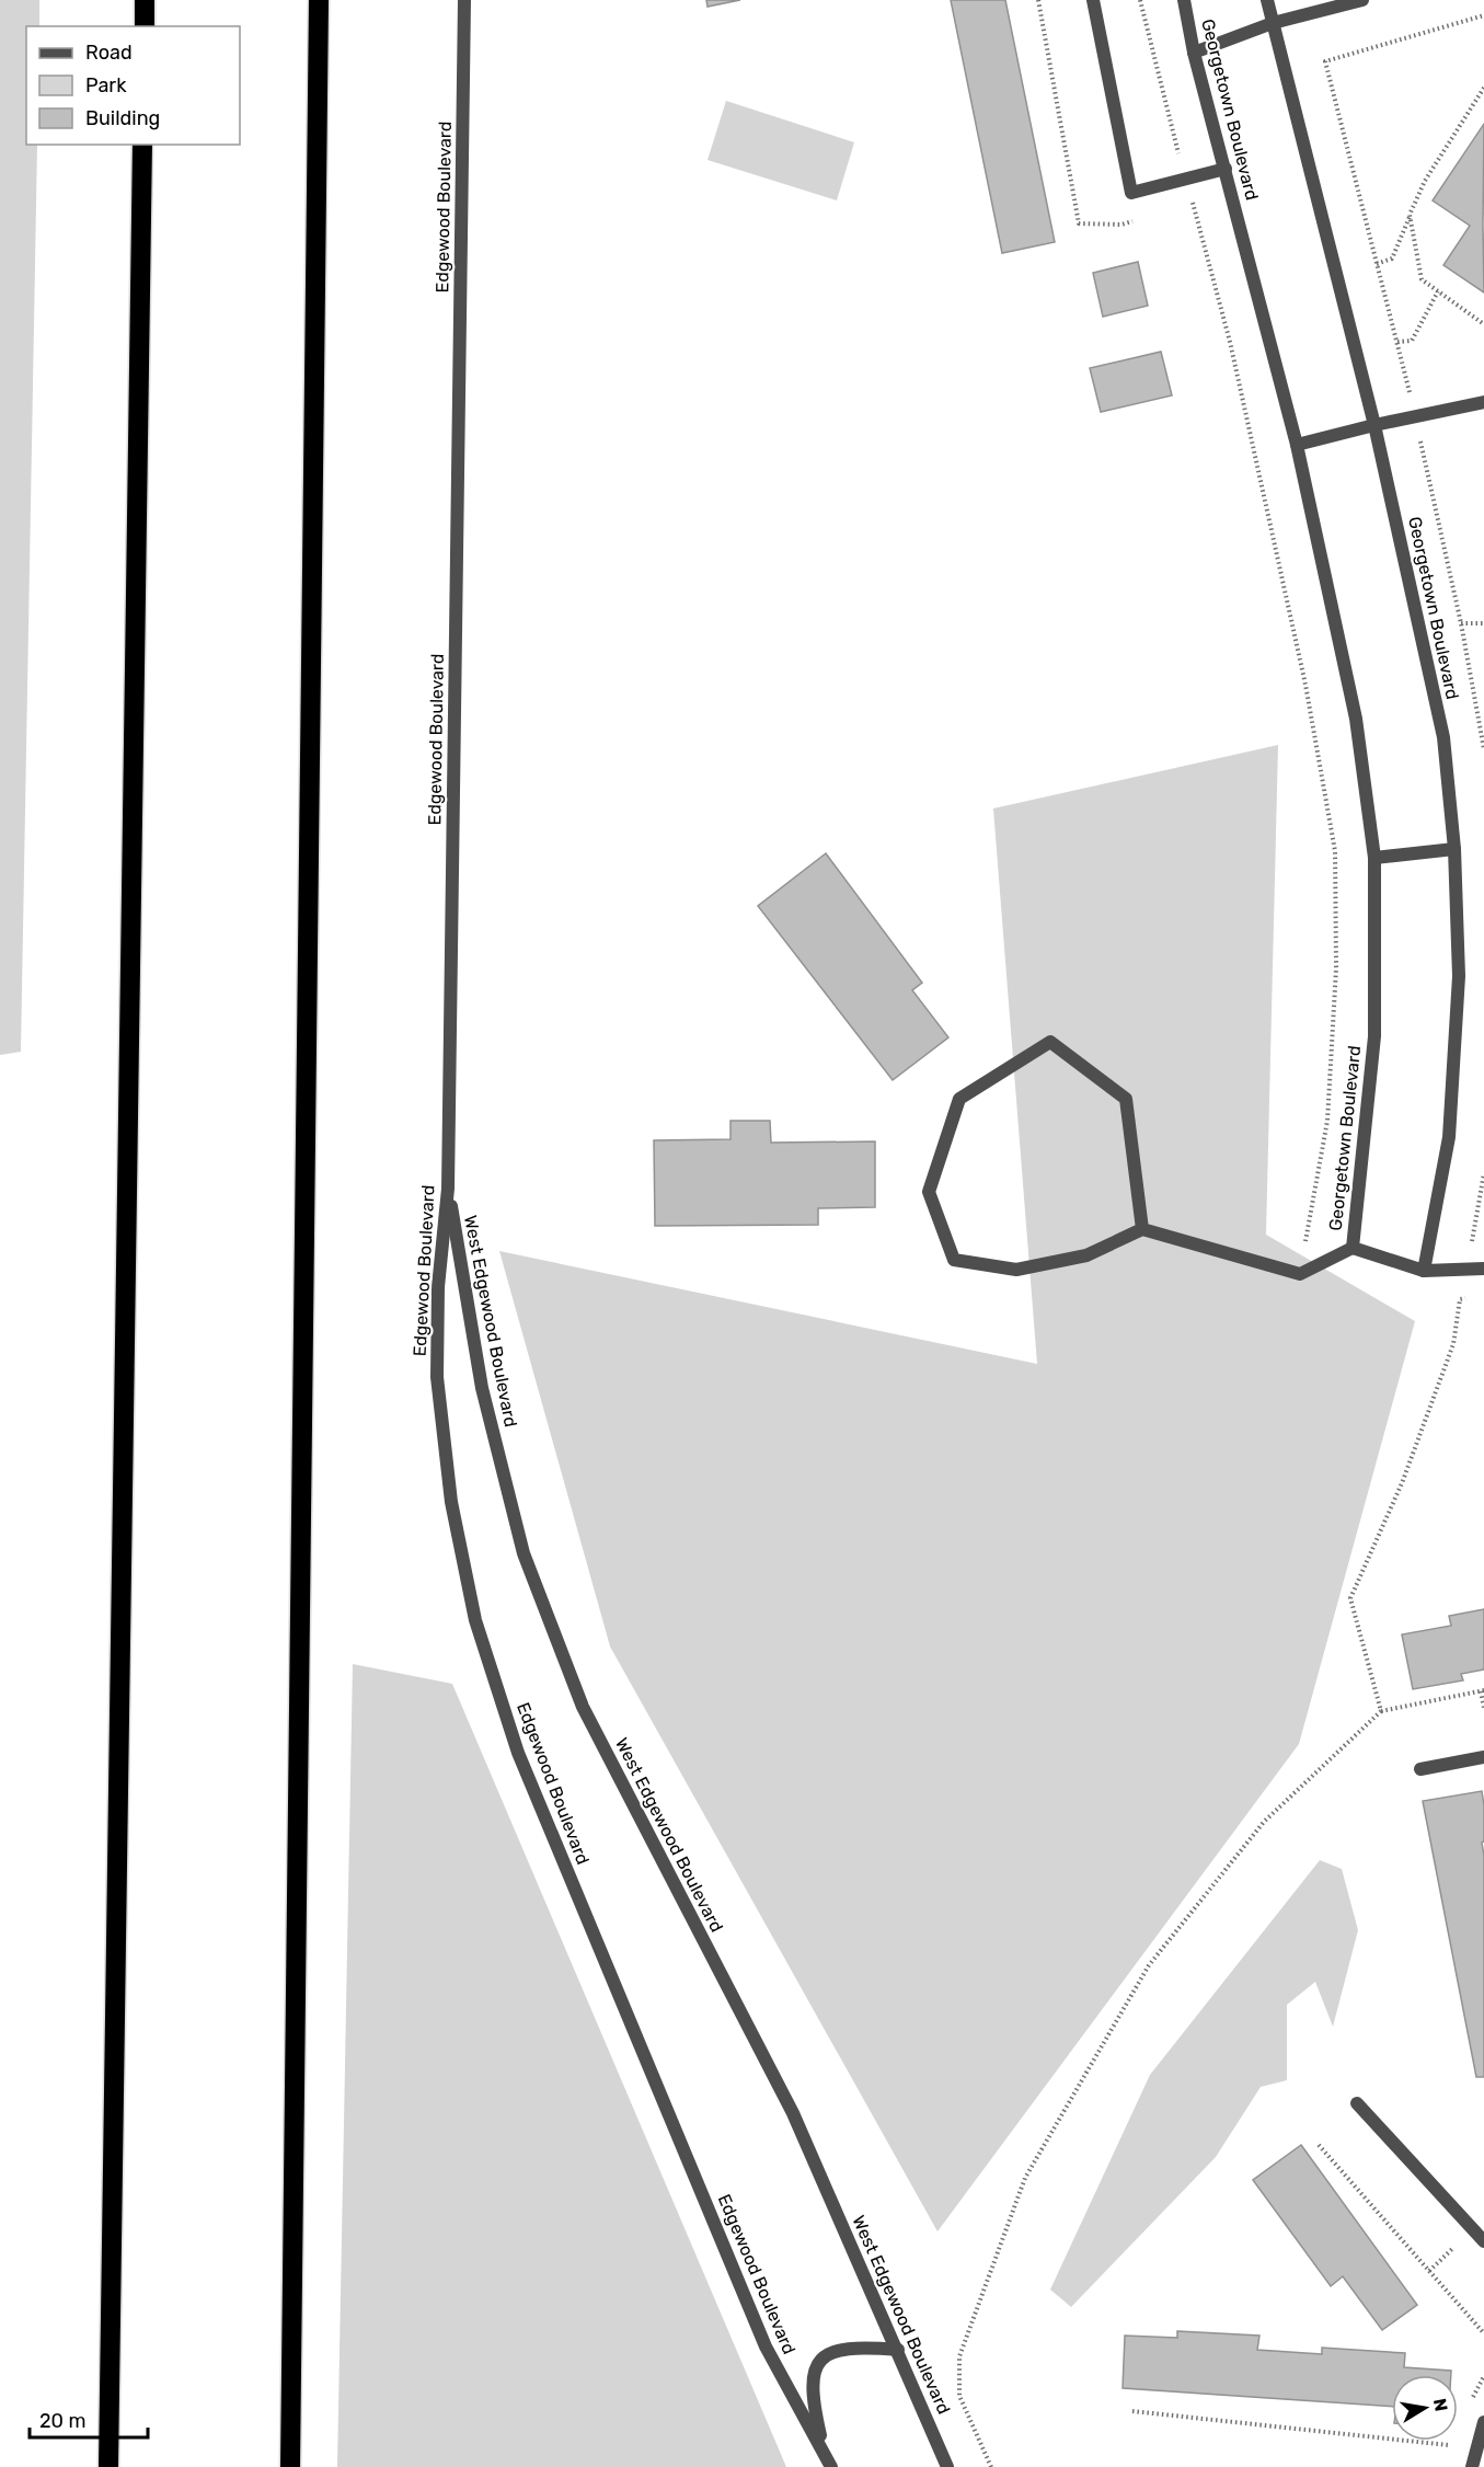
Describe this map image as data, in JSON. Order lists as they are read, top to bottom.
{
  "streets": {
    "street": ["Georgetown Boulevard", "Edgewood Boulevard", "West Edgewood Boulevard"]
  },
  "crossings": [
    ["Edgewood Boulevard", "West Edgewood Boulevard"]
  ],
  "legend": ["Road", "Park", "Building"],
  "scale_bar": "20 m",
  "north": "right"
}
